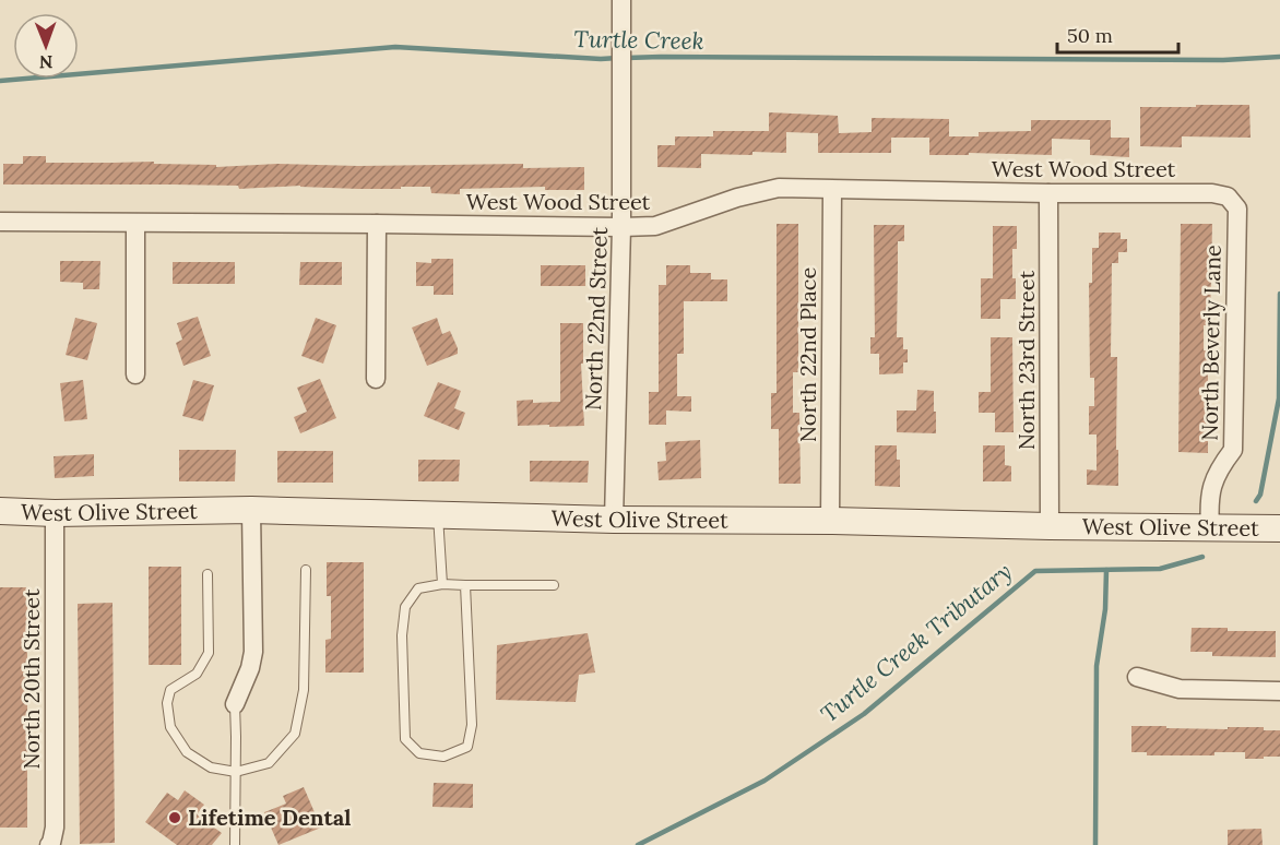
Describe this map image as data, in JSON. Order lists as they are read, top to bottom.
{
  "streets": {
    "main road": ["West Olive Street"],
    "street": [
      "West Wood Street",
      "North 22nd Street",
      "North Beverly Lane",
      "North 22nd Place",
      "North 23rd Street",
      "North 20th Street"
    ]
  },
  "crossings": [
    ["West Wood Street", "North 22nd Street"],
    ["West Wood Street", "North Beverly Lane"],
    ["West Wood Street", "North 22nd Place"],
    ["West Wood Street", "North 23rd Street"],
    ["North 22nd Street", "West Olive Street"],
    ["North Beverly Lane", "West Olive Street"],
    ["North 22nd Place", "West Olive Street"],
    ["North 23rd Street", "West Olive Street"],
    ["West Olive Street", "North 20th Street"]
  ],
  "water": ["Turtle Creek", "Turtle Creek Tributary"],
  "places": ["Lifetime Dental"],
  "scale_bar": "50 m",
  "north": "bottom"
}
